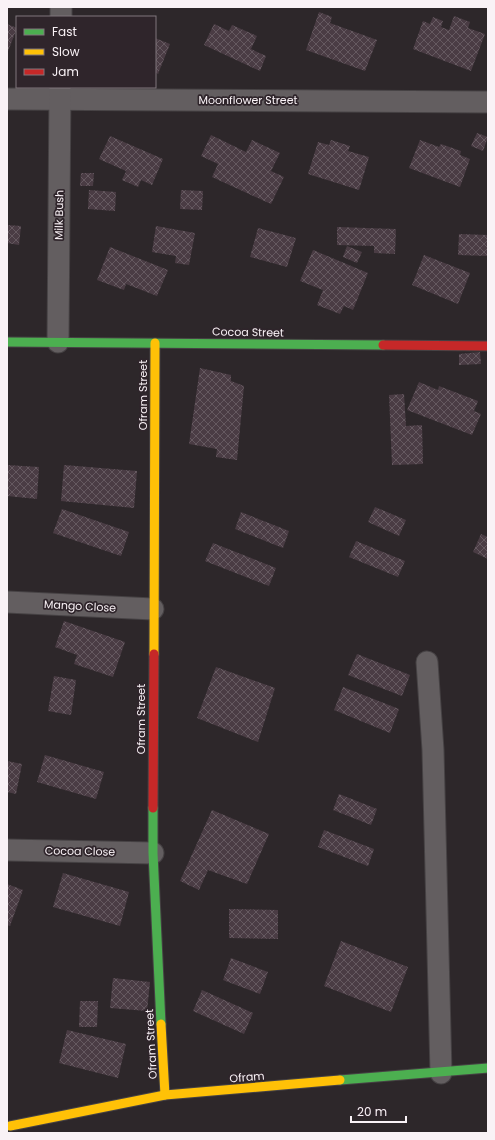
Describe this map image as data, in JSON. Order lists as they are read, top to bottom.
{
  "streets": {
    "street": [
      "Moonflower Street",
      "Milk Bush",
      "Cocoa Street",
      "Ofram Street",
      "Mango Close",
      "Cocoa Close",
      "Ofram"
    ]
  },
  "crossings": [
    ["Moonflower Street", "Milk Bush"],
    ["Milk Bush", "Cocoa Street"],
    ["Cocoa Street", "Ofram Street"],
    ["Ofram Street", "Mango Close"],
    ["Ofram Street", "Cocoa Close"],
    ["Ofram Street", "Ofram"]
  ],
  "legend": ["Fast", "Slow", "Jam"],
  "scale_bar": "20 m"
}
